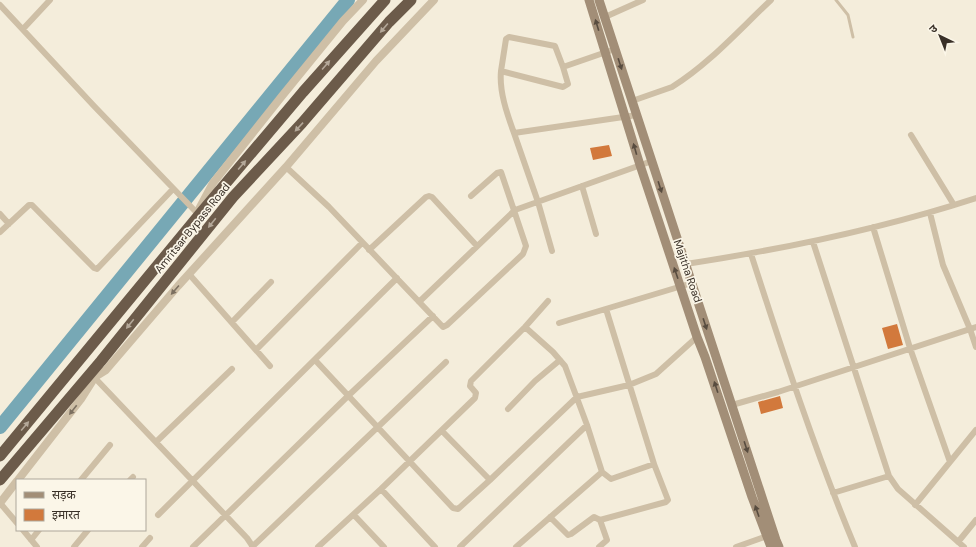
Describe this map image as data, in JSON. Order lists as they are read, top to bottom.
{
  "streets": {
    "highway": ["Amritsar Bypass Road"],
    "main road": ["Majitha Road"]
  },
  "legend": ["सड़क", "इमारत"],
  "north": "top left"
}
